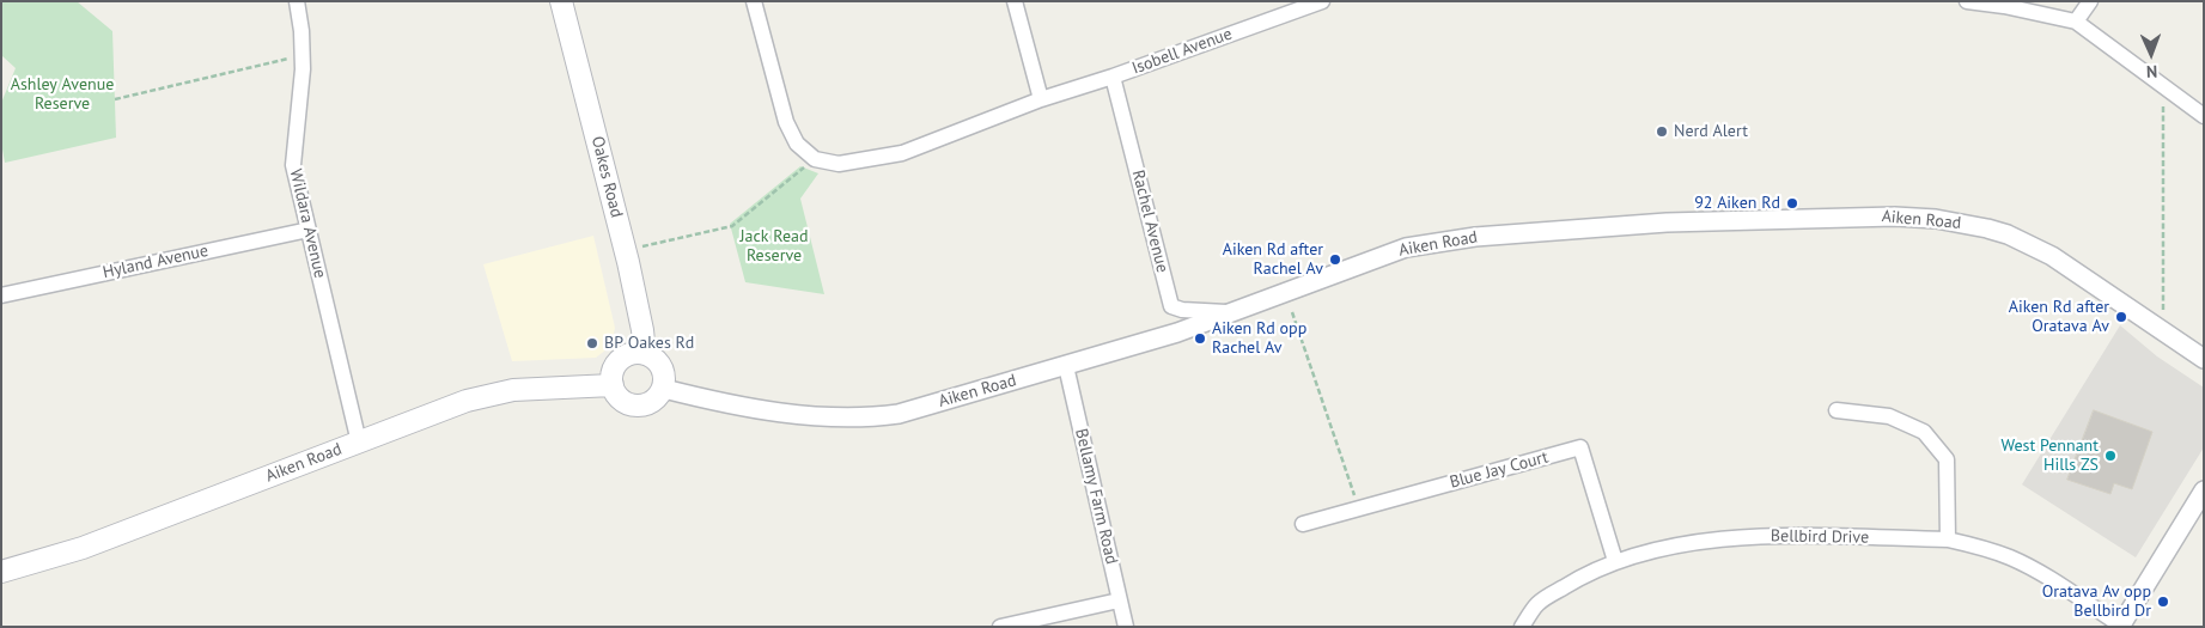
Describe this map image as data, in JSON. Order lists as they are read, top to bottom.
{
  "streets": {
    "main road": ["Oakes Road", "Aiken Road"],
    "street": [
      "Isobell Avenue",
      "Rachel Avenue",
      "Wildara Avenue",
      "Hyland Avenue",
      "Blue Jay Court",
      "Bellamy Farm Road",
      "Bellbird Drive"
    ]
  },
  "crossings": [
    ["Isobell Avenue", "Rachel Avenue"],
    ["Oakes Road", "Aiken Road"],
    ["Aiken Road", "Rachel Avenue"],
    ["Aiken Road", "Wildara Avenue"],
    ["Aiken Road", "Bellamy Farm Road"],
    ["Wildara Avenue", "Hyland Avenue"],
    ["Blue Jay Court", "Bellbird Drive"]
  ],
  "parks": ["Ashley Avenue Reserve", "Jack Read Reserve"],
  "places": [
    "Nerd Alert",
    "92 Aiken Rd",
    "Aiken Rd after Rachel Av",
    "Aiken Rd after Oratava Av",
    "Aiken Rd opp Rachel Av",
    "BP Oakes Rd",
    "West Pennant Hills ZS",
    "Oratava Av opp Bellbird Dr"
  ],
  "north": "bottom"
}
